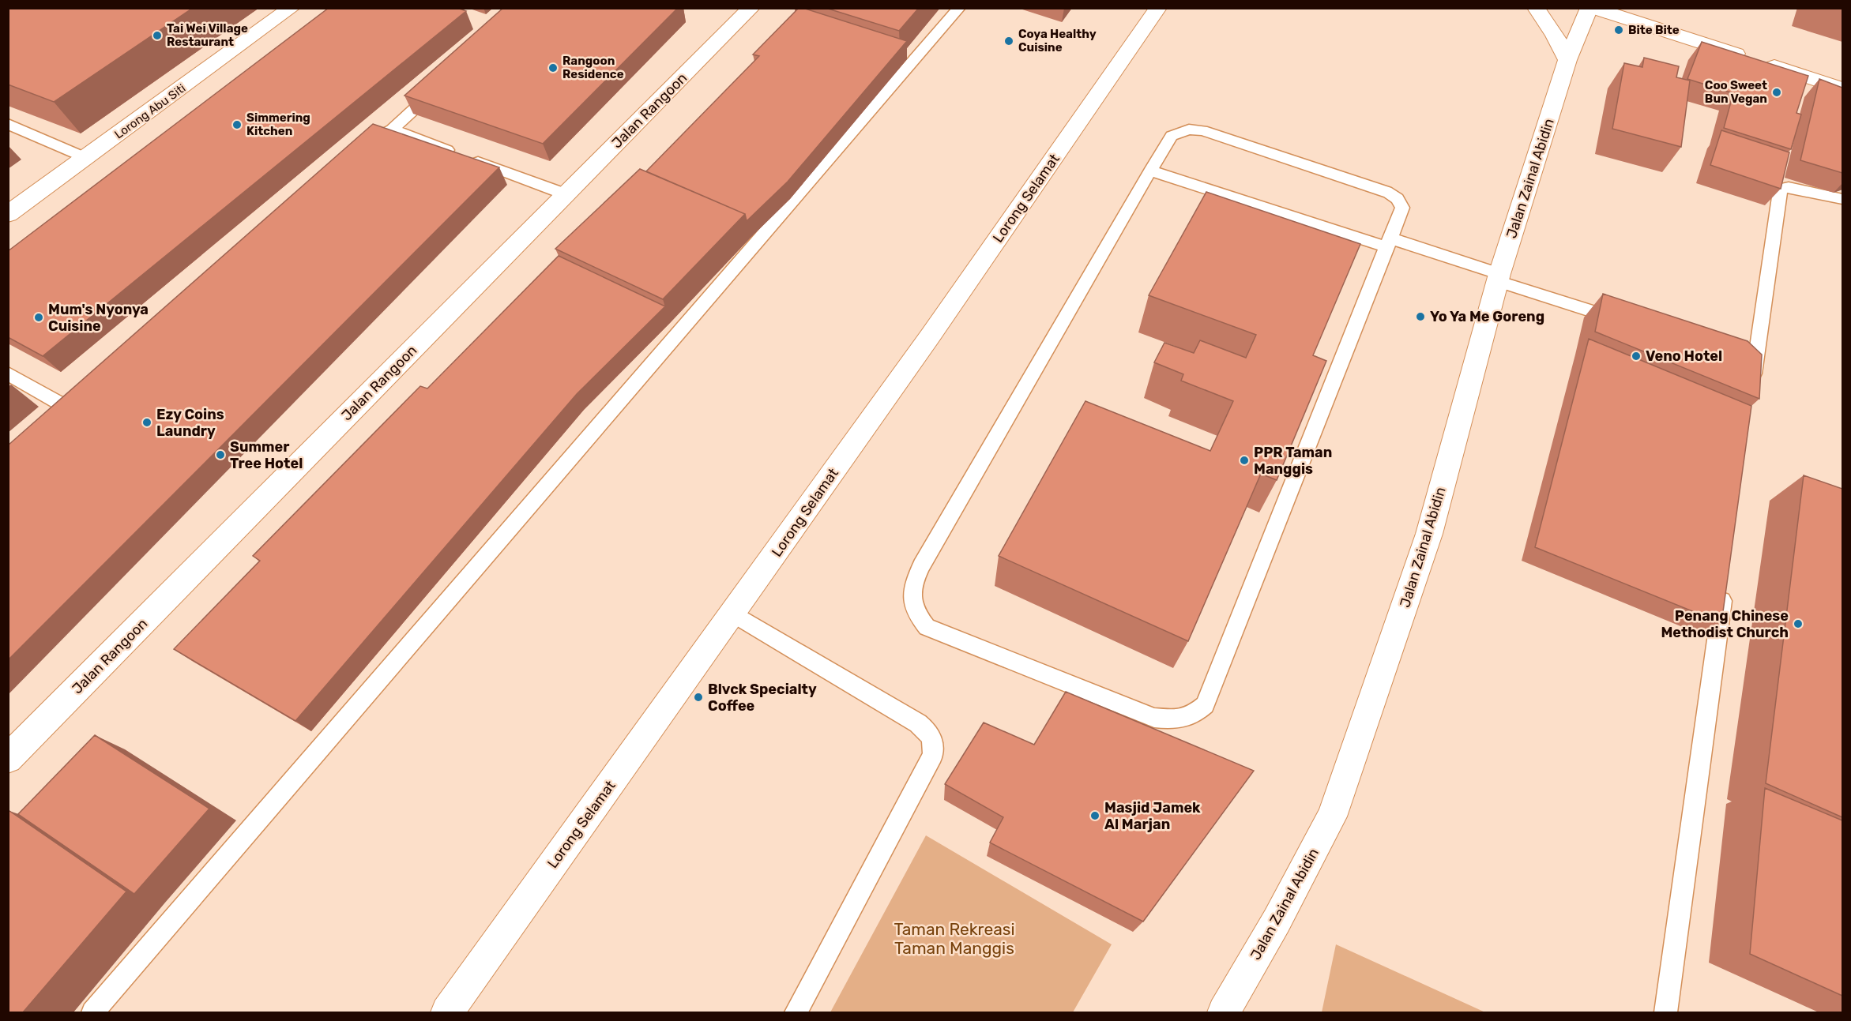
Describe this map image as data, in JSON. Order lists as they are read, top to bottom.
{
  "streets": {
    "street": [
      "Jalan Rangoon",
      "Lorong Abu Siti",
      "Jalan Zainal Abidin",
      "Lorong Selamat"
    ]
  },
  "parks": ["Taman Rekreasi Taman Manggis"],
  "places": [
    "Bite Bite",
    "Tai Wei Village Restaurant",
    "Coya Healthy Cuisine",
    "Rangoon Residence",
    "Coo Sweet Bun Vegan",
    "Simmering Kitchen",
    "Yo Ya Me Goreng",
    "Mum's Nyonya Cuisine",
    "Veno Hotel",
    "Ezy Coins Laundry",
    "Summer Tree Hotel",
    "PPR Taman Manggis",
    "Penang Chinese Methodist Church",
    "Blvck Specialty Coffee",
    "Masjid Jamek Al Marjan"
  ]
}
